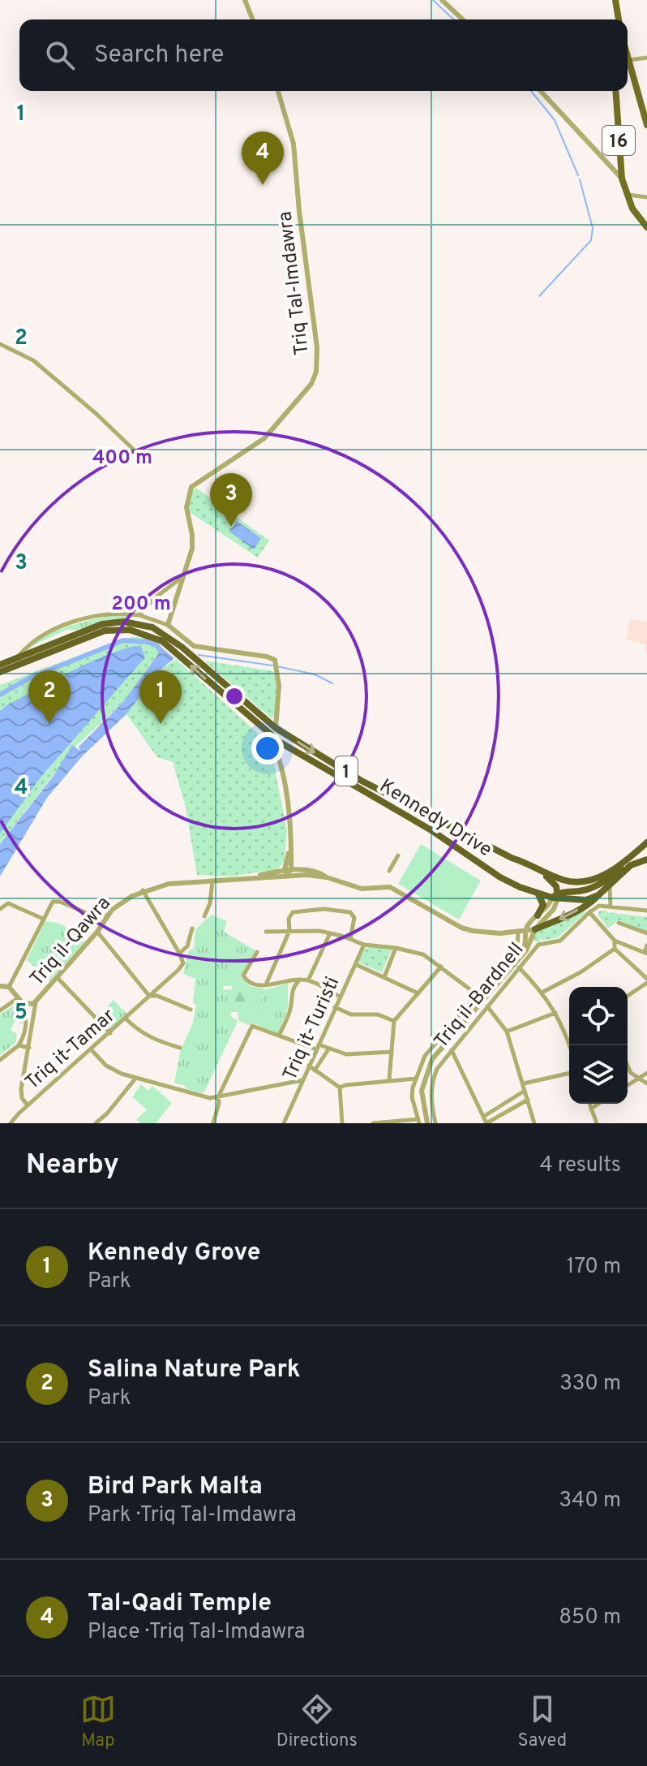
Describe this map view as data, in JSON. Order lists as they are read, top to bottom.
{
  "streets": {
    "highway": ["1", "Kennedy Drive"],
    "main road": ["16"],
    "street": [
      "Triq Tal-Imdawra",
      "Triq il-Qawra",
      "Triq il-Bardnell",
      "Triq it-Turisti",
      "Triq it-Tamar"
    ]
  },
  "crossings": [
    ["1", "Kennedy Drive"]
  ],
  "page": {
    "search": "Search here",
    "pins": [
      "4",
      "3",
      "1",
      "2"
    ],
    "heading": ["Nearby", "4 results"],
    "list": [
      {
        "mark": "1",
        "name": "Kennedy Grove",
        "note": "Park",
        "value": "170 m"
      },
      {
        "mark": "2",
        "name": "Salina Nature Park",
        "note": "Park",
        "value": "330 m"
      },
      {
        "mark": "3",
        "name": "Bird Park Malta",
        "note": "Park · Triq Tal-Imdawra",
        "value": "340 m"
      },
      {
        "mark": "4",
        "name": "Tal-Qadi Temple",
        "note": "Place · Triq Tal-Imdawra",
        "value": "850 m"
      }
    ],
    "nav": ["Map", "Directions", "Saved"]
  },
  "grid": {
    "rows": [
      "1",
      "2",
      "3",
      "4",
      "5"
    ]
  },
  "rings": ["400 m", "200 m"]
}
